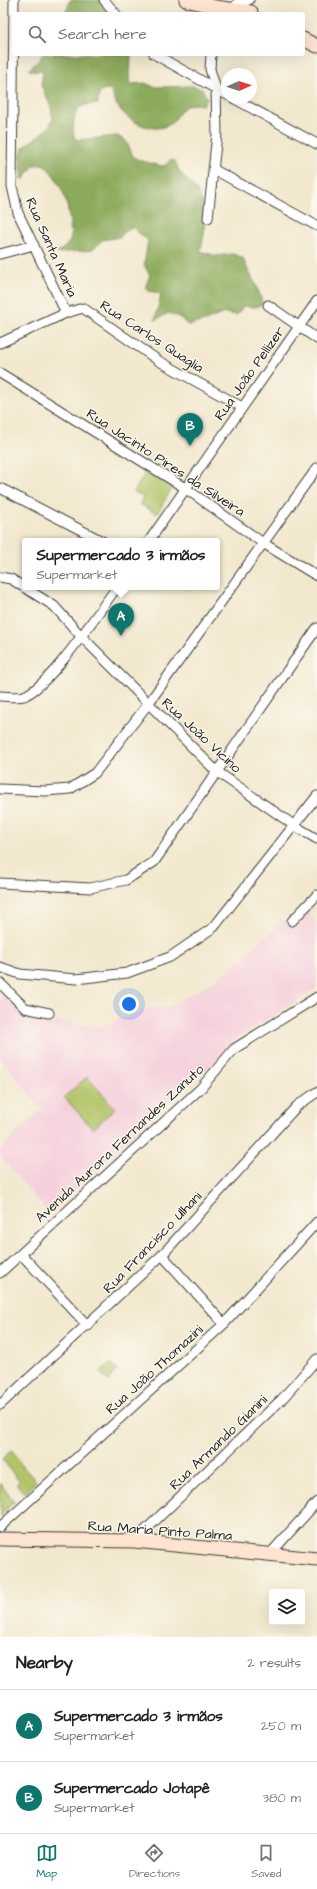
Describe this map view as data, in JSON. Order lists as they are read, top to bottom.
{
  "streets": {
    "street": [
      "Rua Santa Maria",
      "Rua Carlos Quaglia",
      "Rua João Pellizer",
      "Rua Jacinto Pires da Silveira",
      "Rua João Vicino",
      "Avenida Aurora Fernandes Zanuto",
      "Rua Francisco Ulhani",
      "Rua João Thomazini",
      "Rua Armando Gianini",
      "Rua Maria Pinto Palma"
    ]
  },
  "crossings": [
    ["Rua Santa Maria", "Rua Carlos Quaglia"],
    ["Rua Carlos Quaglia", "Rua João Pellizer"],
    ["Rua João Pellizer", "Rua Jacinto Pires da Silveira"],
    ["Rua Armando Gianini", "Rua Maria Pinto Palma"]
  ],
  "north": "right",
  "page": {
    "search": "Search here",
    "pins": ["B", "A"],
    "popup": ["Supermercado 3 irmãos", "Supermarket"],
    "heading": ["Nearby", "2 results"],
    "list": [
      {
        "mark": "A",
        "name": "Supermercado 3 irmãos",
        "note": "Supermarket",
        "value": "250 m"
      },
      {
        "mark": "B",
        "name": "Supermercado Jotapê",
        "note": "Supermarket",
        "value": "380 m"
      }
    ],
    "nav": ["Map", "Directions", "Saved"]
  }
}
